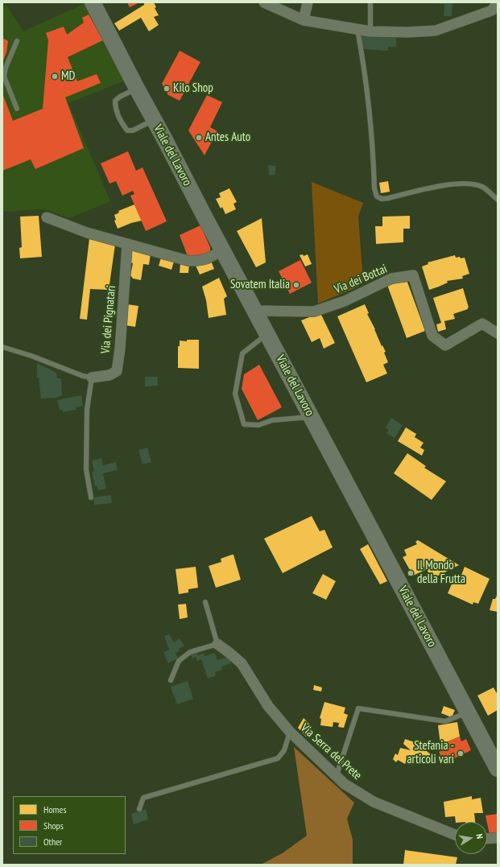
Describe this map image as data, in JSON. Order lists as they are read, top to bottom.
{
  "streets": {
    "main road": ["Viale del Lavoro"],
    "street": ["Via dei Bottai", "Via dei Pignatari", "Via Serra del Prete"]
  },
  "crossings": [
    ["Viale del Lavoro", "Via dei Bottai"]
  ],
  "places": [
    "MD",
    "Kilo Shop",
    "Antes Auto",
    "Sovatem Italia",
    "Il Mondo della Frutta",
    "Stefania - articoli vari"
  ],
  "legend": ["Homes", "Shops", "Other"],
  "north": "right"
}
